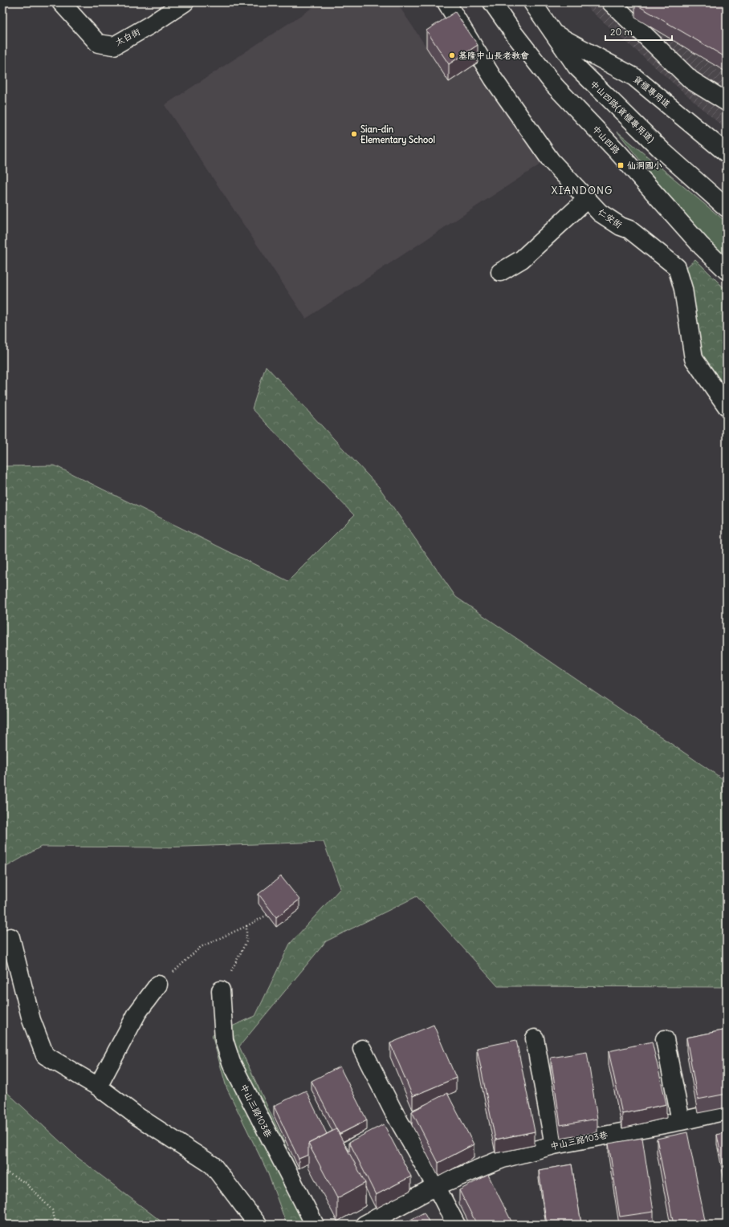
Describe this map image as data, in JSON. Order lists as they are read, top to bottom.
{
  "streets": {
    "street": [
      "太白街",
      "貨櫃專用道",
      "中山四路(貨櫃專用道)",
      "中山四路",
      "仁安街",
      "中山三路103巷"
    ]
  },
  "crossings": [
    ["貨櫃專用道", "中山四路(貨櫃專用道)"]
  ],
  "districts": ["XIANDONG"],
  "places": {
    "other": ["基隆中山長老教會", "Sian-din Elementary School"],
    "transit": ["仙洞國小"]
  },
  "scale_bar": "20 m"
}
